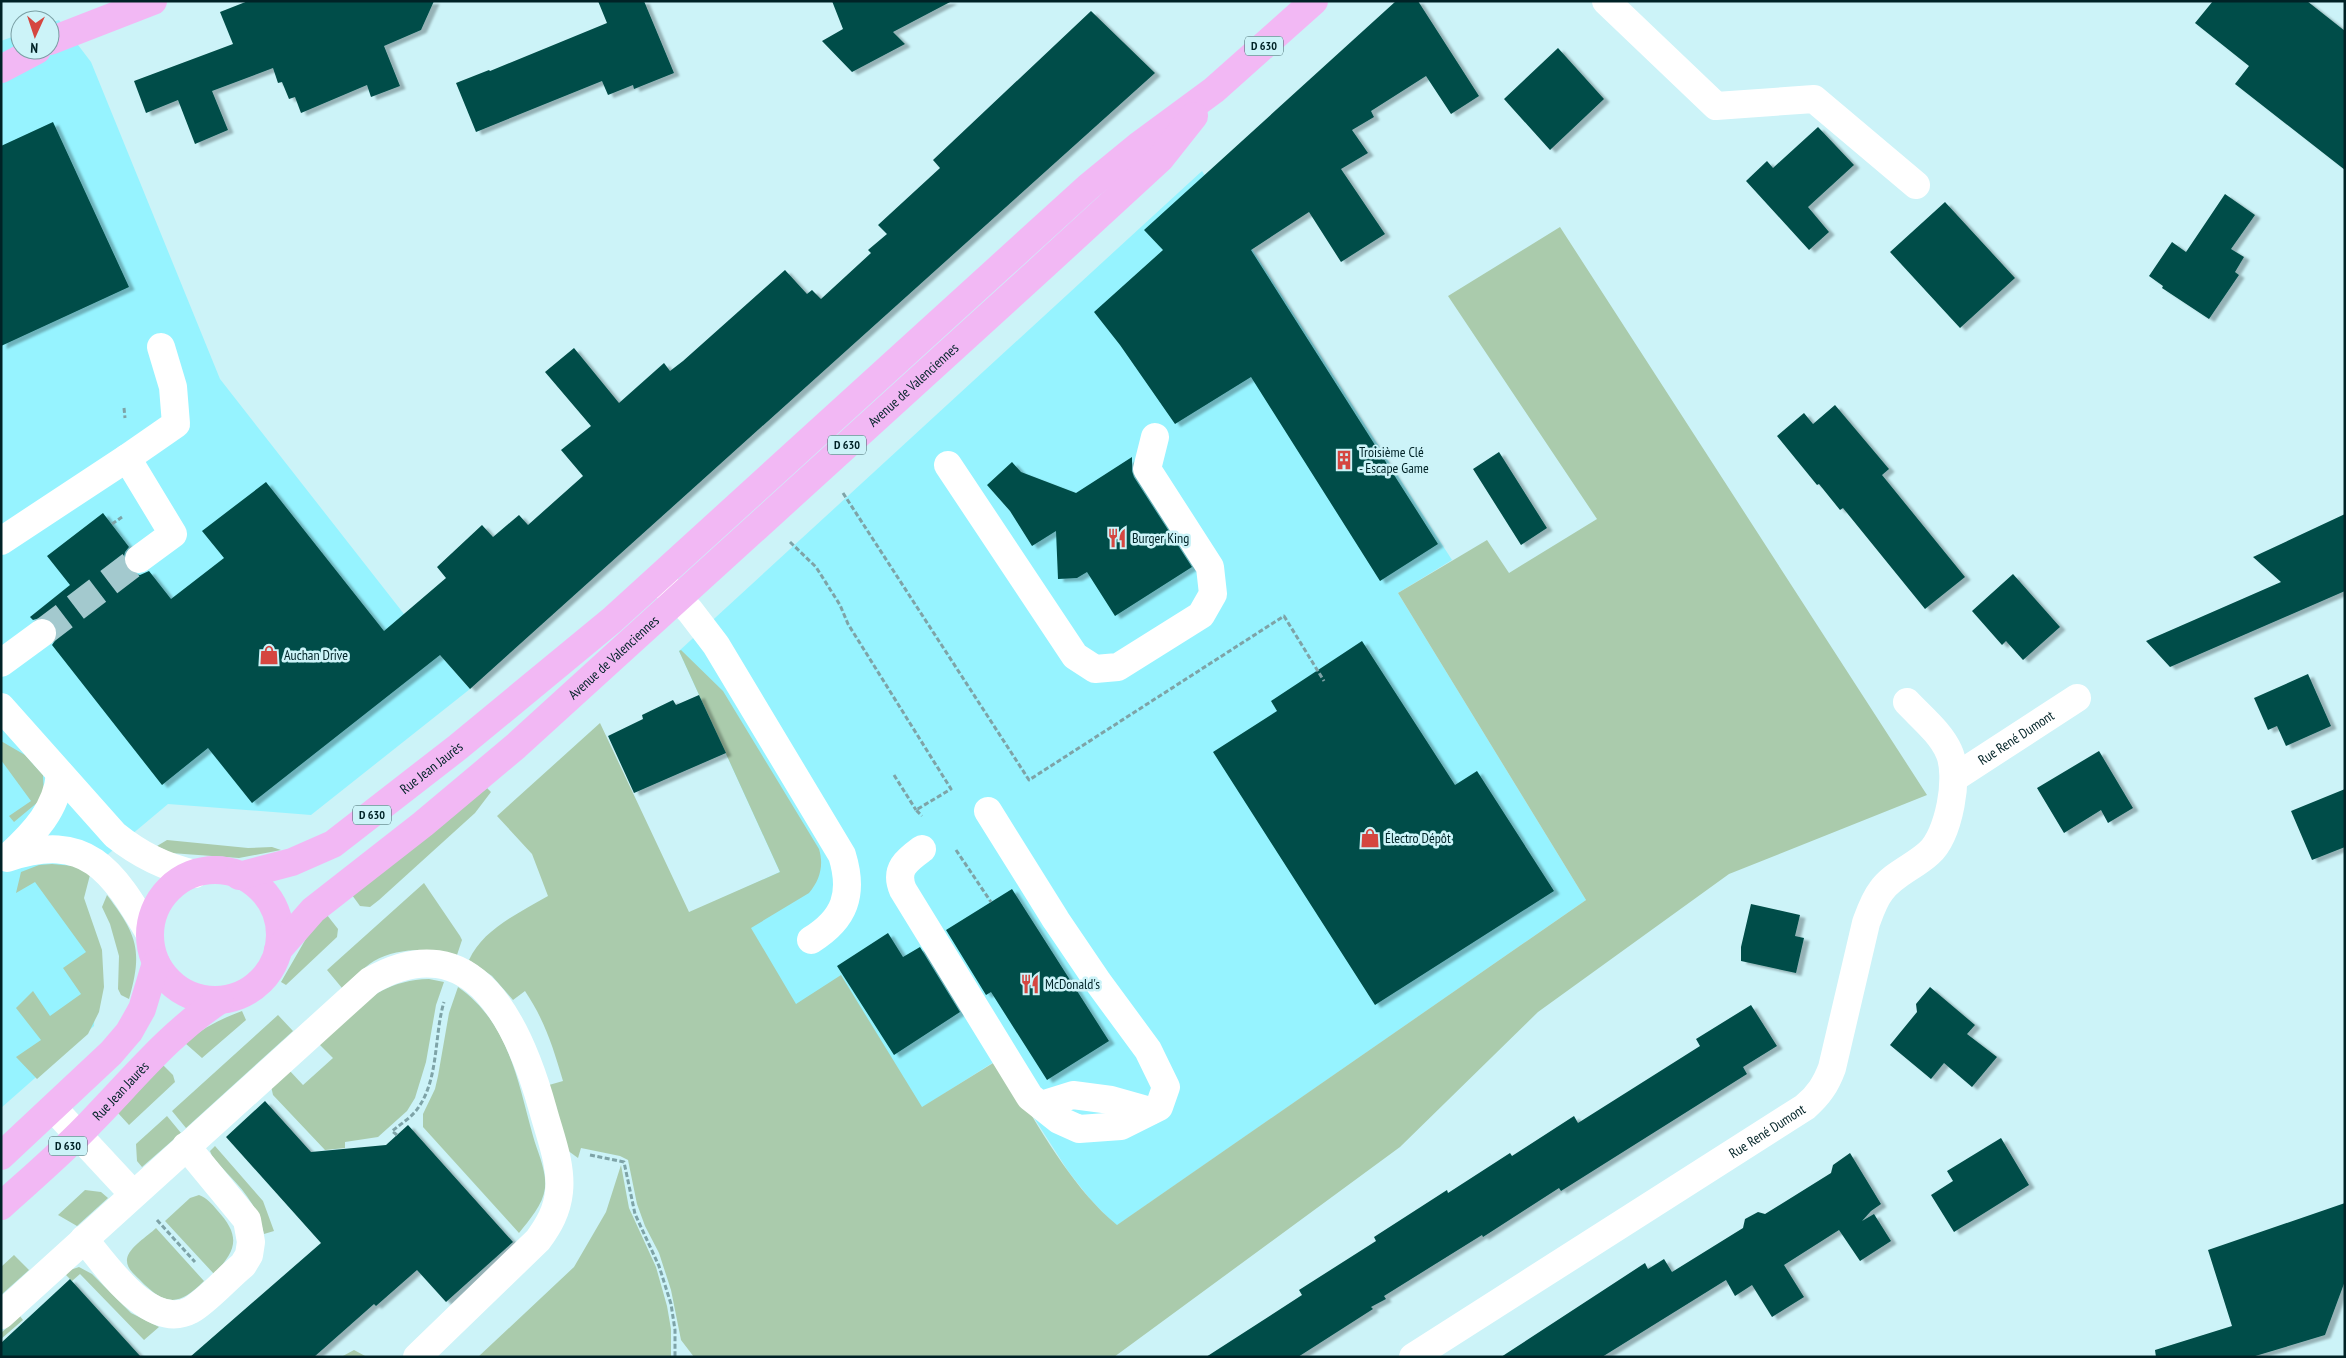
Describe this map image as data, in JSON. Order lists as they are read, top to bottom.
{
  "streets": {
    "main road": ["D 630", "Avenue de Valenciennes", "Rue Jean Jaurès"],
    "street": ["Rue René Dumont"]
  },
  "crossings": [
    ["D 630", "Avenue de Valenciennes"],
    ["D 630", "Rue Jean Jaurès"],
    ["Avenue de Valenciennes", "Rue Jean Jaurès"]
  ],
  "places": {
    "building": ["Troisième Clé - Escape Game"],
    "restaurant": ["Burger King", "McDonald's"],
    "shop": ["Auchan Drive", "Électro Dépôt"]
  },
  "north": "bottom"
}
